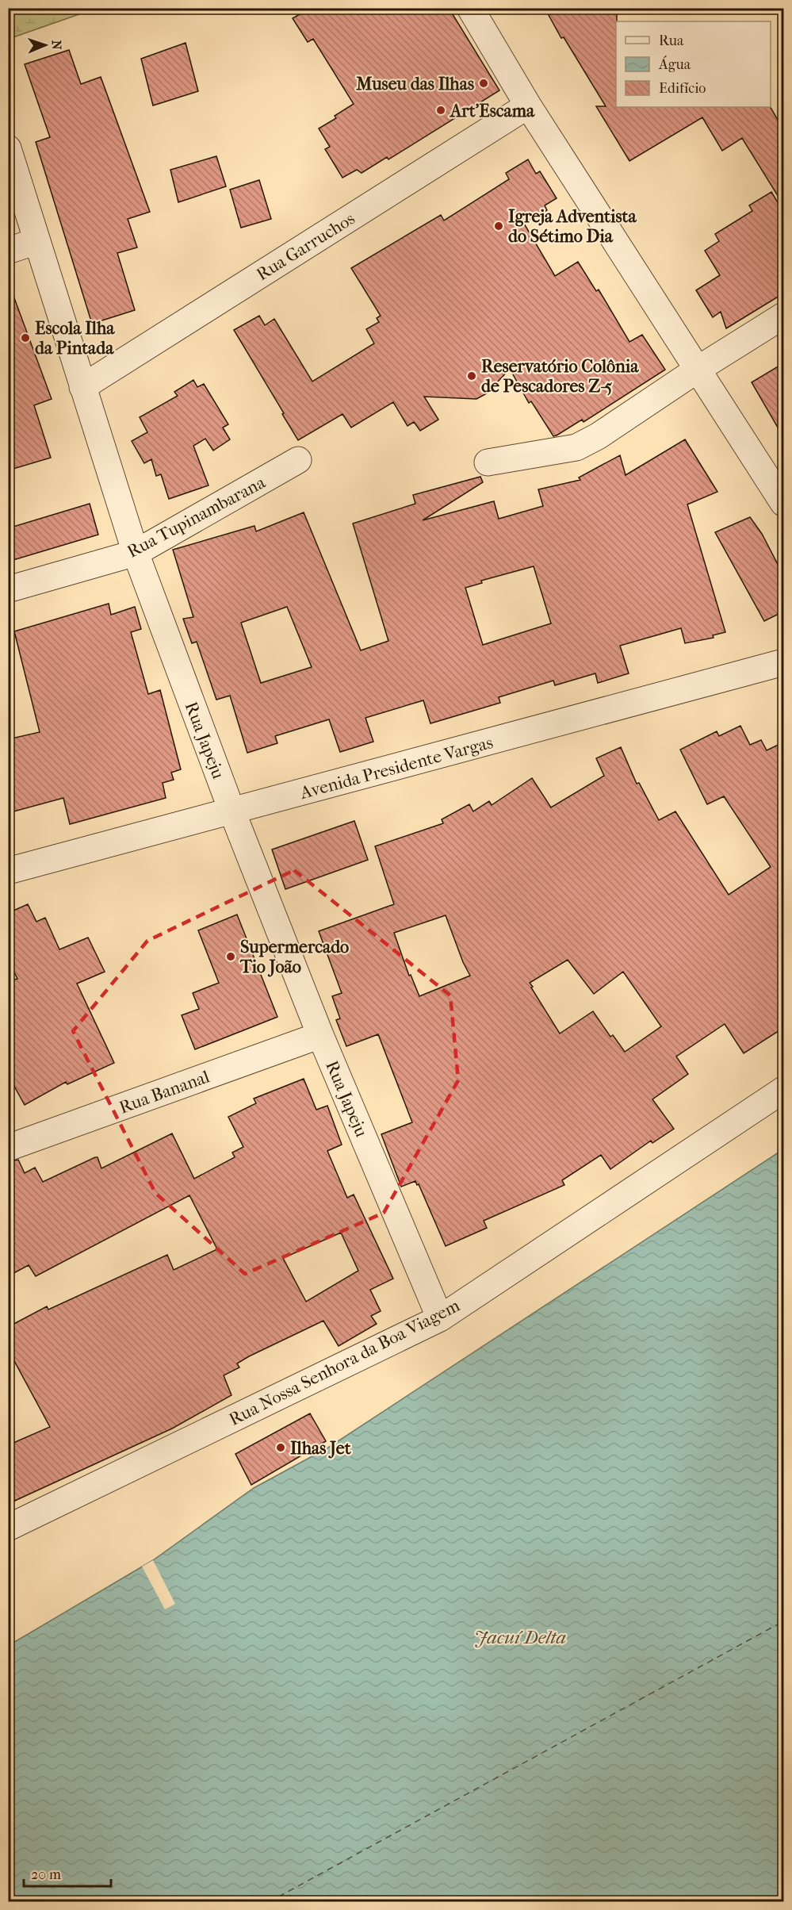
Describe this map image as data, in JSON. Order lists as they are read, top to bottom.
{
  "streets": {
    "street": [
      "Rua Garruchos",
      "Rua Tupinambarana",
      "Rua Japeju",
      "Avenida Presidente Vargas",
      "Rua Bananal",
      "Rua Nossa Senhora da Boa Viagem"
    ]
  },
  "crossings": [
    ["Rua Garruchos", "Rua Japeju"],
    ["Rua Tupinambarana", "Rua Japeju"],
    ["Rua Japeju", "Avenida Presidente Vargas"],
    ["Rua Japeju", "Rua Bananal"],
    ["Rua Japeju", "Rua Nossa Senhora da Boa Viagem"]
  ],
  "water": ["Jacuí Delta"],
  "places": [
    "Museu das Ilhas",
    "Art'Escama",
    "Igreja Adventista do Sétimo Dia",
    "Escola Ilha da Pintada",
    "Reservatório Colônia de Pescadores Z-5",
    "Supermercado Tio João",
    "Ilhas Jet"
  ],
  "legend": ["Rua", "Água", "Edifício"],
  "scale_bar": "20 m",
  "north": "right"
}
